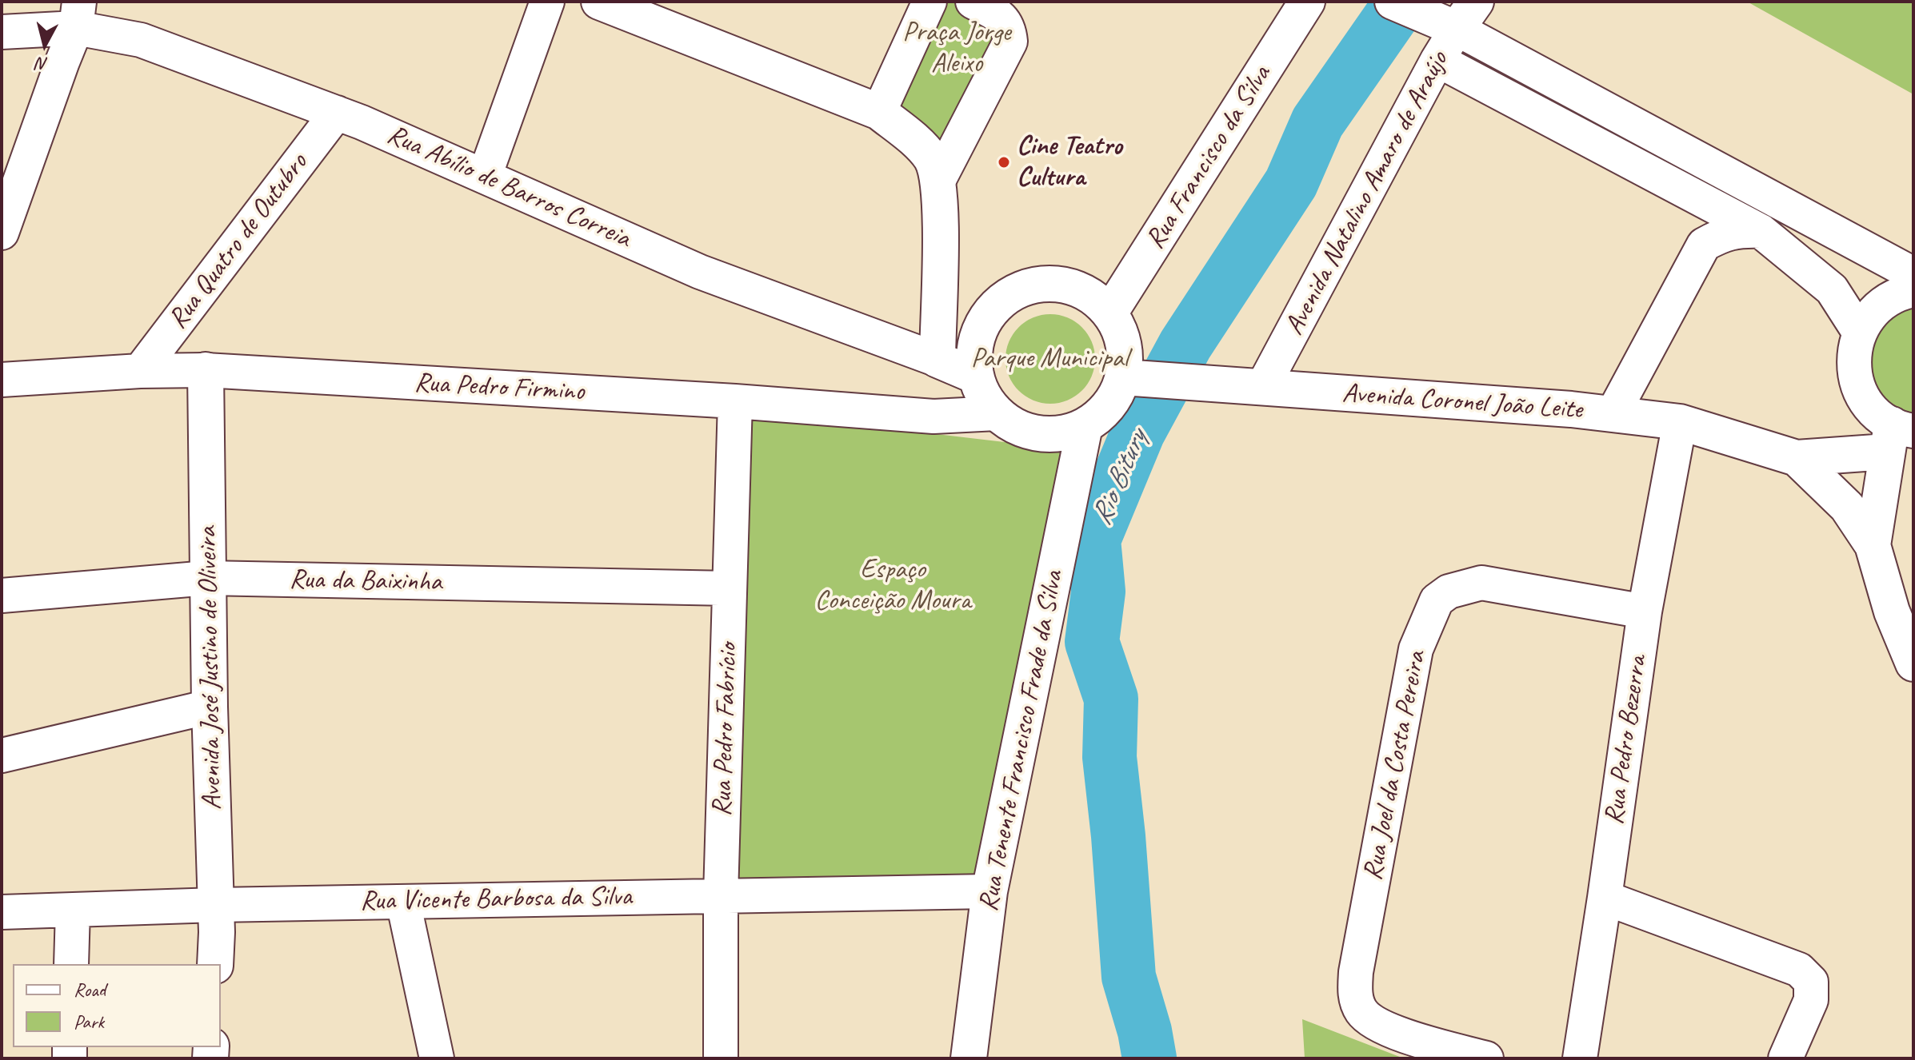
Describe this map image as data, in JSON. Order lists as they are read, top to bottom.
{
  "streets": {
    "street": [
      "Rua Francisco da Silva",
      "Rua Abílio de Barros Correia",
      "Avenida Natalino Amaro de Araújo",
      "Rua Quatro de Outubro",
      "Rua Pedro Firmino",
      "Avenida Coronel João Leite",
      "Rua da Baixinha",
      "Avenida José Justino de Oliveira",
      "Rua Pedro Fabrício",
      "Rua Pedro Bezerra",
      "Rua Tenente Francisco Frade da Silva",
      "Rua Joel da Costa Pereira",
      "Rua Vicente Barbosa da Silva"
    ]
  },
  "crossings": [
    ["Rua Francisco da Silva", "Rua Pedro Firmino"],
    ["Rua Francisco da Silva", "Avenida Coronel João Leite"],
    ["Rua Francisco da Silva", "Rua Tenente Francisco Frade da Silva"],
    ["Rua Abílio de Barros Correia", "Rua Quatro de Outubro"],
    ["Avenida Natalino Amaro de Araújo", "Avenida Coronel João Leite"],
    ["Rua Quatro de Outubro", "Rua Pedro Firmino"],
    ["Rua Pedro Firmino", "Avenida Coronel João Leite"],
    ["Rua Pedro Firmino", "Avenida José Justino de Oliveira"],
    ["Rua Pedro Firmino", "Rua Pedro Fabrício"],
    ["Rua Pedro Firmino", "Rua Tenente Francisco Frade da Silva"],
    ["Avenida Coronel João Leite", "Rua Pedro Bezerra"],
    ["Avenida Coronel João Leite", "Rua Tenente Francisco Frade da Silva"],
    ["Rua da Baixinha", "Avenida José Justino de Oliveira"],
    ["Rua da Baixinha", "Rua Pedro Fabrício"],
    ["Avenida José Justino de Oliveira", "Rua Vicente Barbosa da Silva"],
    ["Rua Pedro Fabrício", "Rua Vicente Barbosa da Silva"],
    ["Rua Pedro Bezerra", "Rua Joel da Costa Pereira"],
    ["Rua Tenente Francisco Frade da Silva", "Rua Vicente Barbosa da Silva"]
  ],
  "water": ["Rio Bitury"],
  "parks": ["Praça Jorge Aleixo", "Parque Municipal", "Espaço Conceição Moura"],
  "places": ["Cine Teatro Cultura"],
  "legend": ["Road", "Park"],
  "north": "bottom"
}
